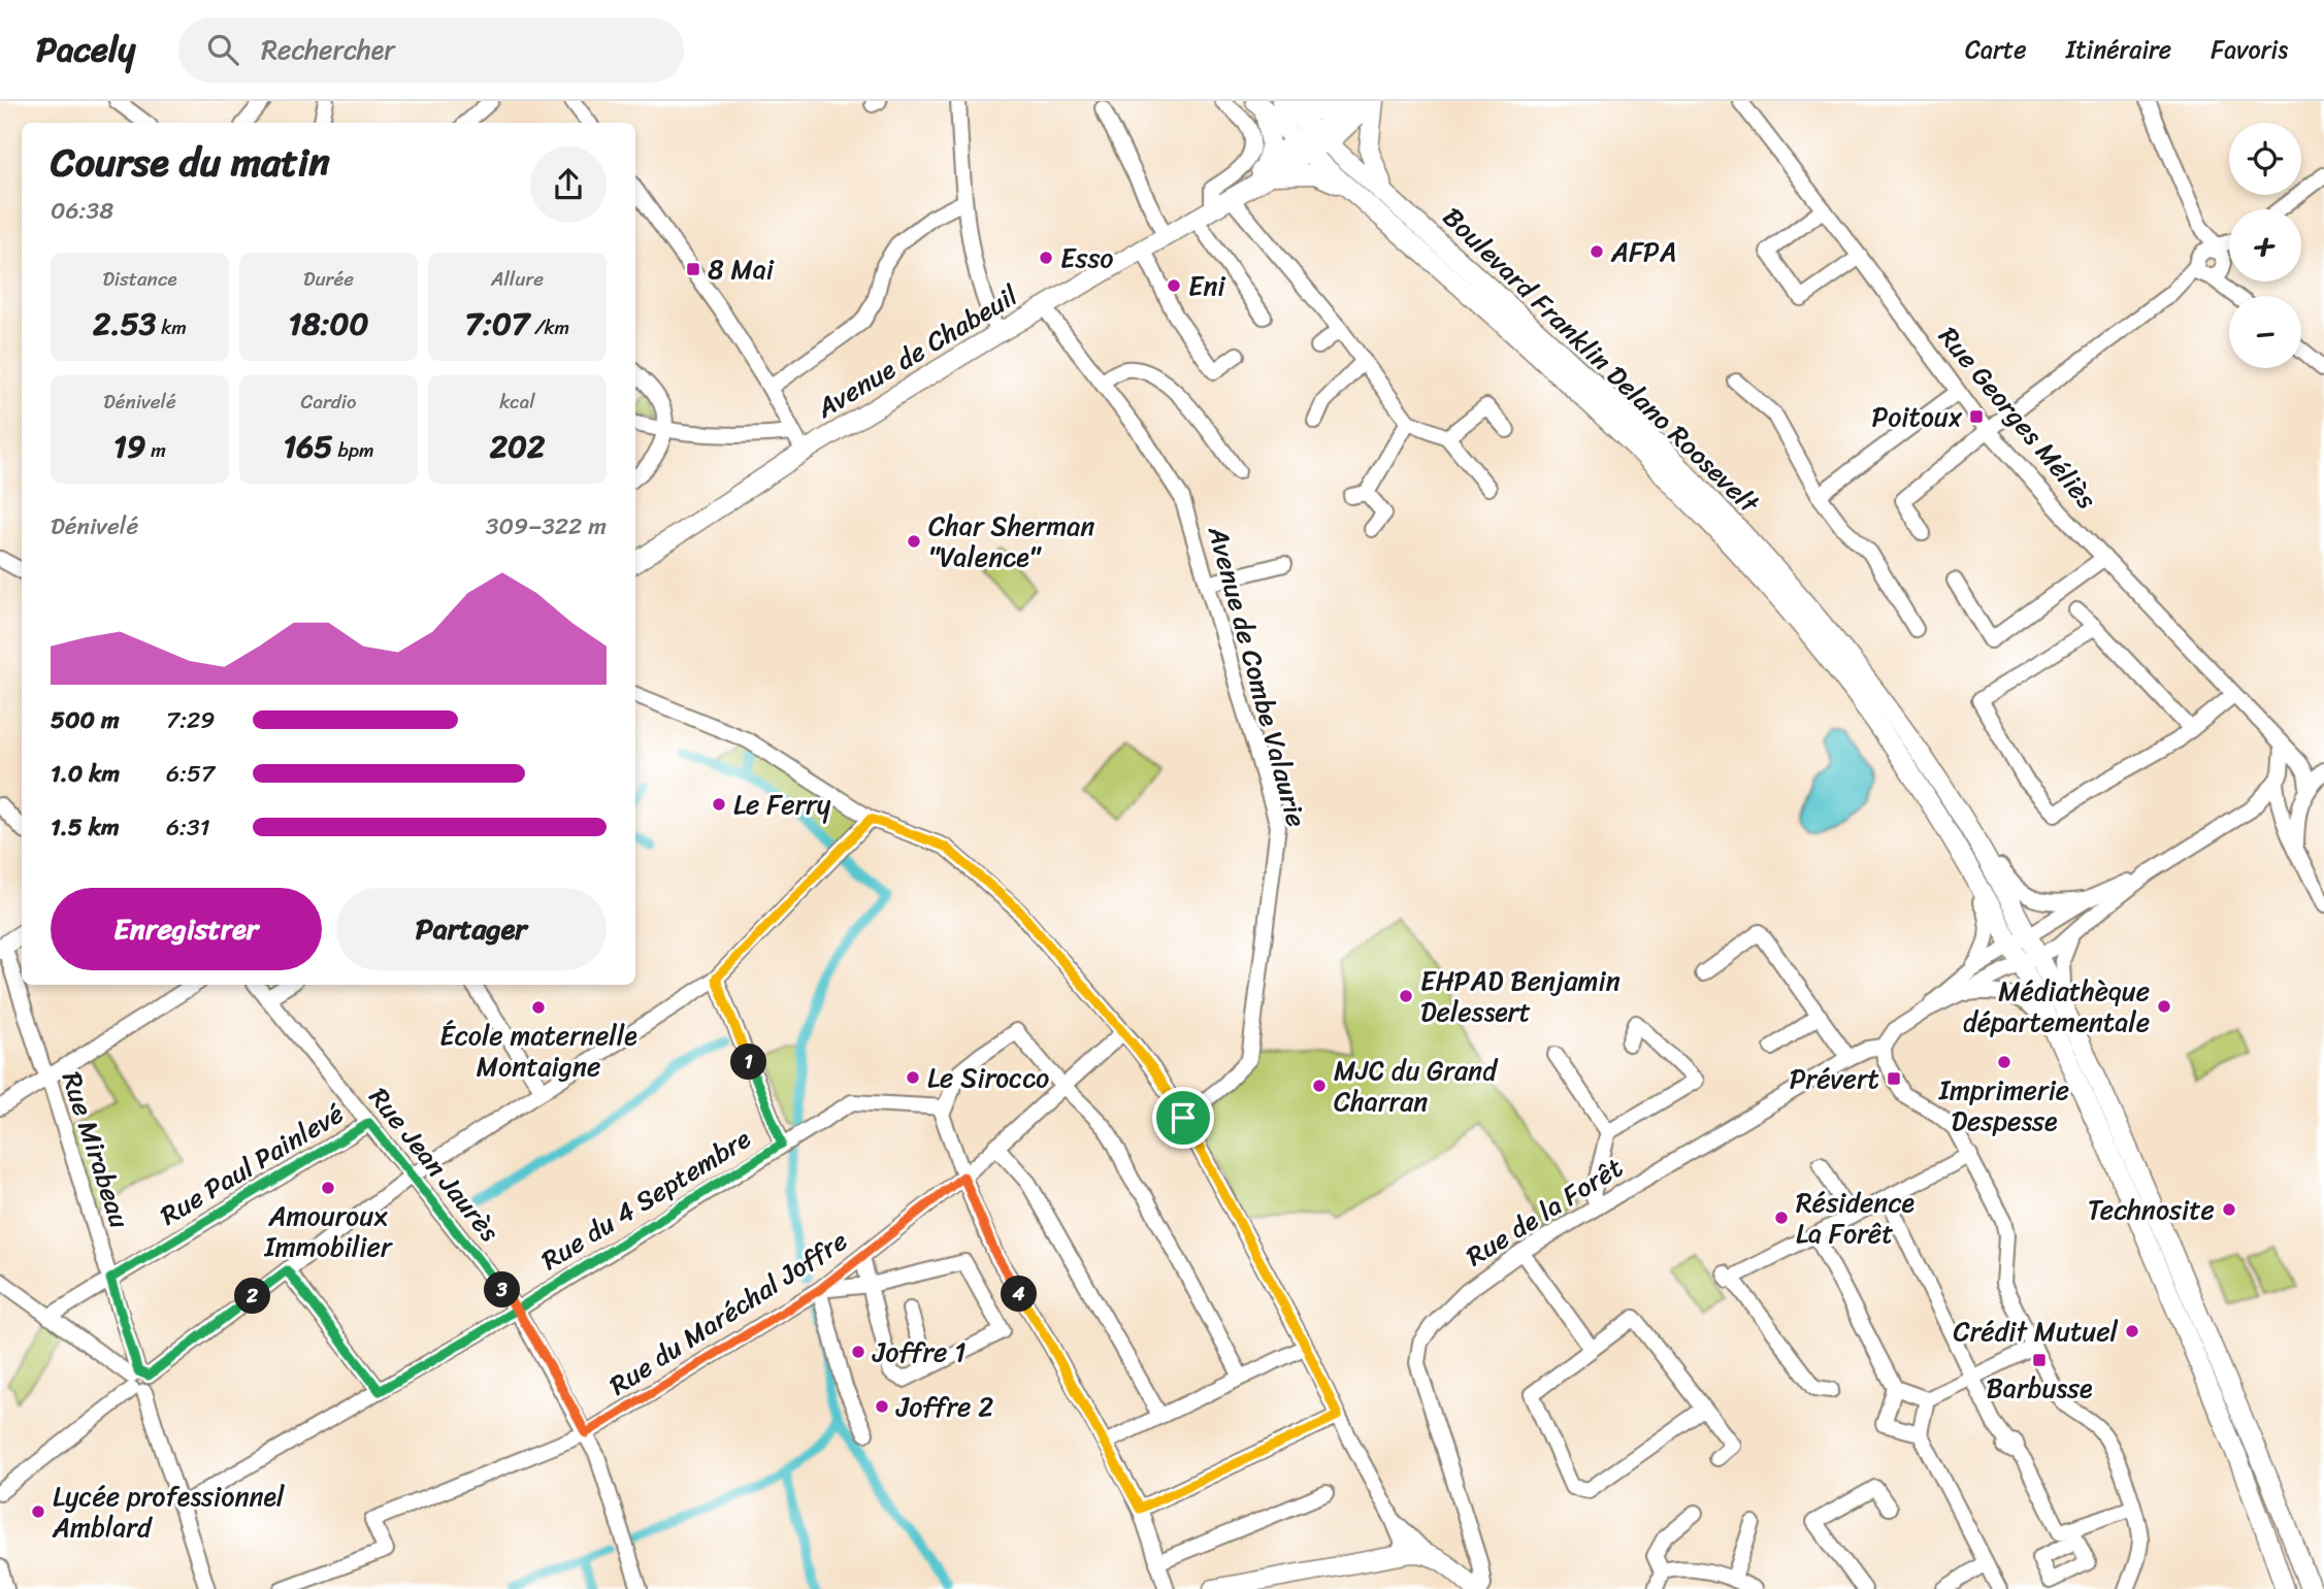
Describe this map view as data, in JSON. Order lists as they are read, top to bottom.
{
  "streets": {
    "main road": ["Avenue de Chabeuil", "Boulevard Franklin Delano Roosevelt"],
    "street": [
      "Rue Georges Méliès",
      "Avenue de Combe Valaurie",
      "Rue Mirabeau",
      "Rue Paul Painlevé",
      "Rue Jean Jaurès",
      "Rue du 4 Septembre",
      "Rue de la Forêt",
      "Rue du Maréchal Joffre"
    ]
  },
  "crossings": [
    ["Avenue de Chabeuil", "Boulevard Franklin Delano Roosevelt"],
    ["Avenue de Chabeuil", "Avenue de Combe Valaurie"],
    ["Boulevard Franklin Delano Roosevelt", "Rue de la Forêt"],
    ["Rue Georges Méliès", "Rue de la Forêt"],
    ["Rue Mirabeau", "Rue Paul Painlevé"],
    ["Rue Mirabeau", "Rue du 4 Septembre"],
    ["Rue Paul Painlevé", "Rue Jean Jaurès"],
    ["Rue Jean Jaurès", "Rue du 4 Septembre"],
    ["Rue Jean Jaurès", "Rue du Maréchal Joffre"]
  ],
  "places": {
    "other": [
      "AFPA",
      "Esso",
      "Eni",
      "Char Sherman \"Valence\"",
      "Le Ferry",
      "EHPAD Benjamin Delessert",
      "Médiathèque départementale",
      "École maternelle Montaigne",
      "Imprimerie Despesse",
      "Le Sirocco",
      "MJC du Grand Charran",
      "Amouroux Immobilier",
      "Technosite",
      "Résidence La Forêt",
      "Crédit Mutuel",
      "Joffre 1",
      "Joffre 2",
      "Lycée professionnel Amblard"
    ],
    "transit": [
      "8 Mai",
      "Poitoux",
      "Prévert",
      "Barbusse"
    ]
  },
  "page": {
    "header": "Pacely",
    "search": "Rechercher",
    "nav": ["Carte", "Itinéraire", "Favoris"],
    "map_buttons": ["+", "−"],
    "heading": ["Course du matin", "06:38"],
    "stats": [
      ["Distance", "2.53 km"],
      ["Durée", "18:00"],
      ["Allure", "7:07 /km"],
      ["Dénivelé", "19 m"],
      ["Cardio", "165 bpm"],
      ["kcal", "202"]
    ],
    "chart": ["Dénivelé", "309–322 m"],
    "list": [
      {
        "name": "500 m",
        "note": "7:29"
      },
      {
        "name": "1.0 km",
        "note": "6:57"
      },
      {
        "name": "1.5 km",
        "note": "6:31"
      }
    ],
    "buttons": ["Enregistrer", "Partager"],
    "pins": [
      "1",
      "3",
      "4",
      "2"
    ]
  }
}
